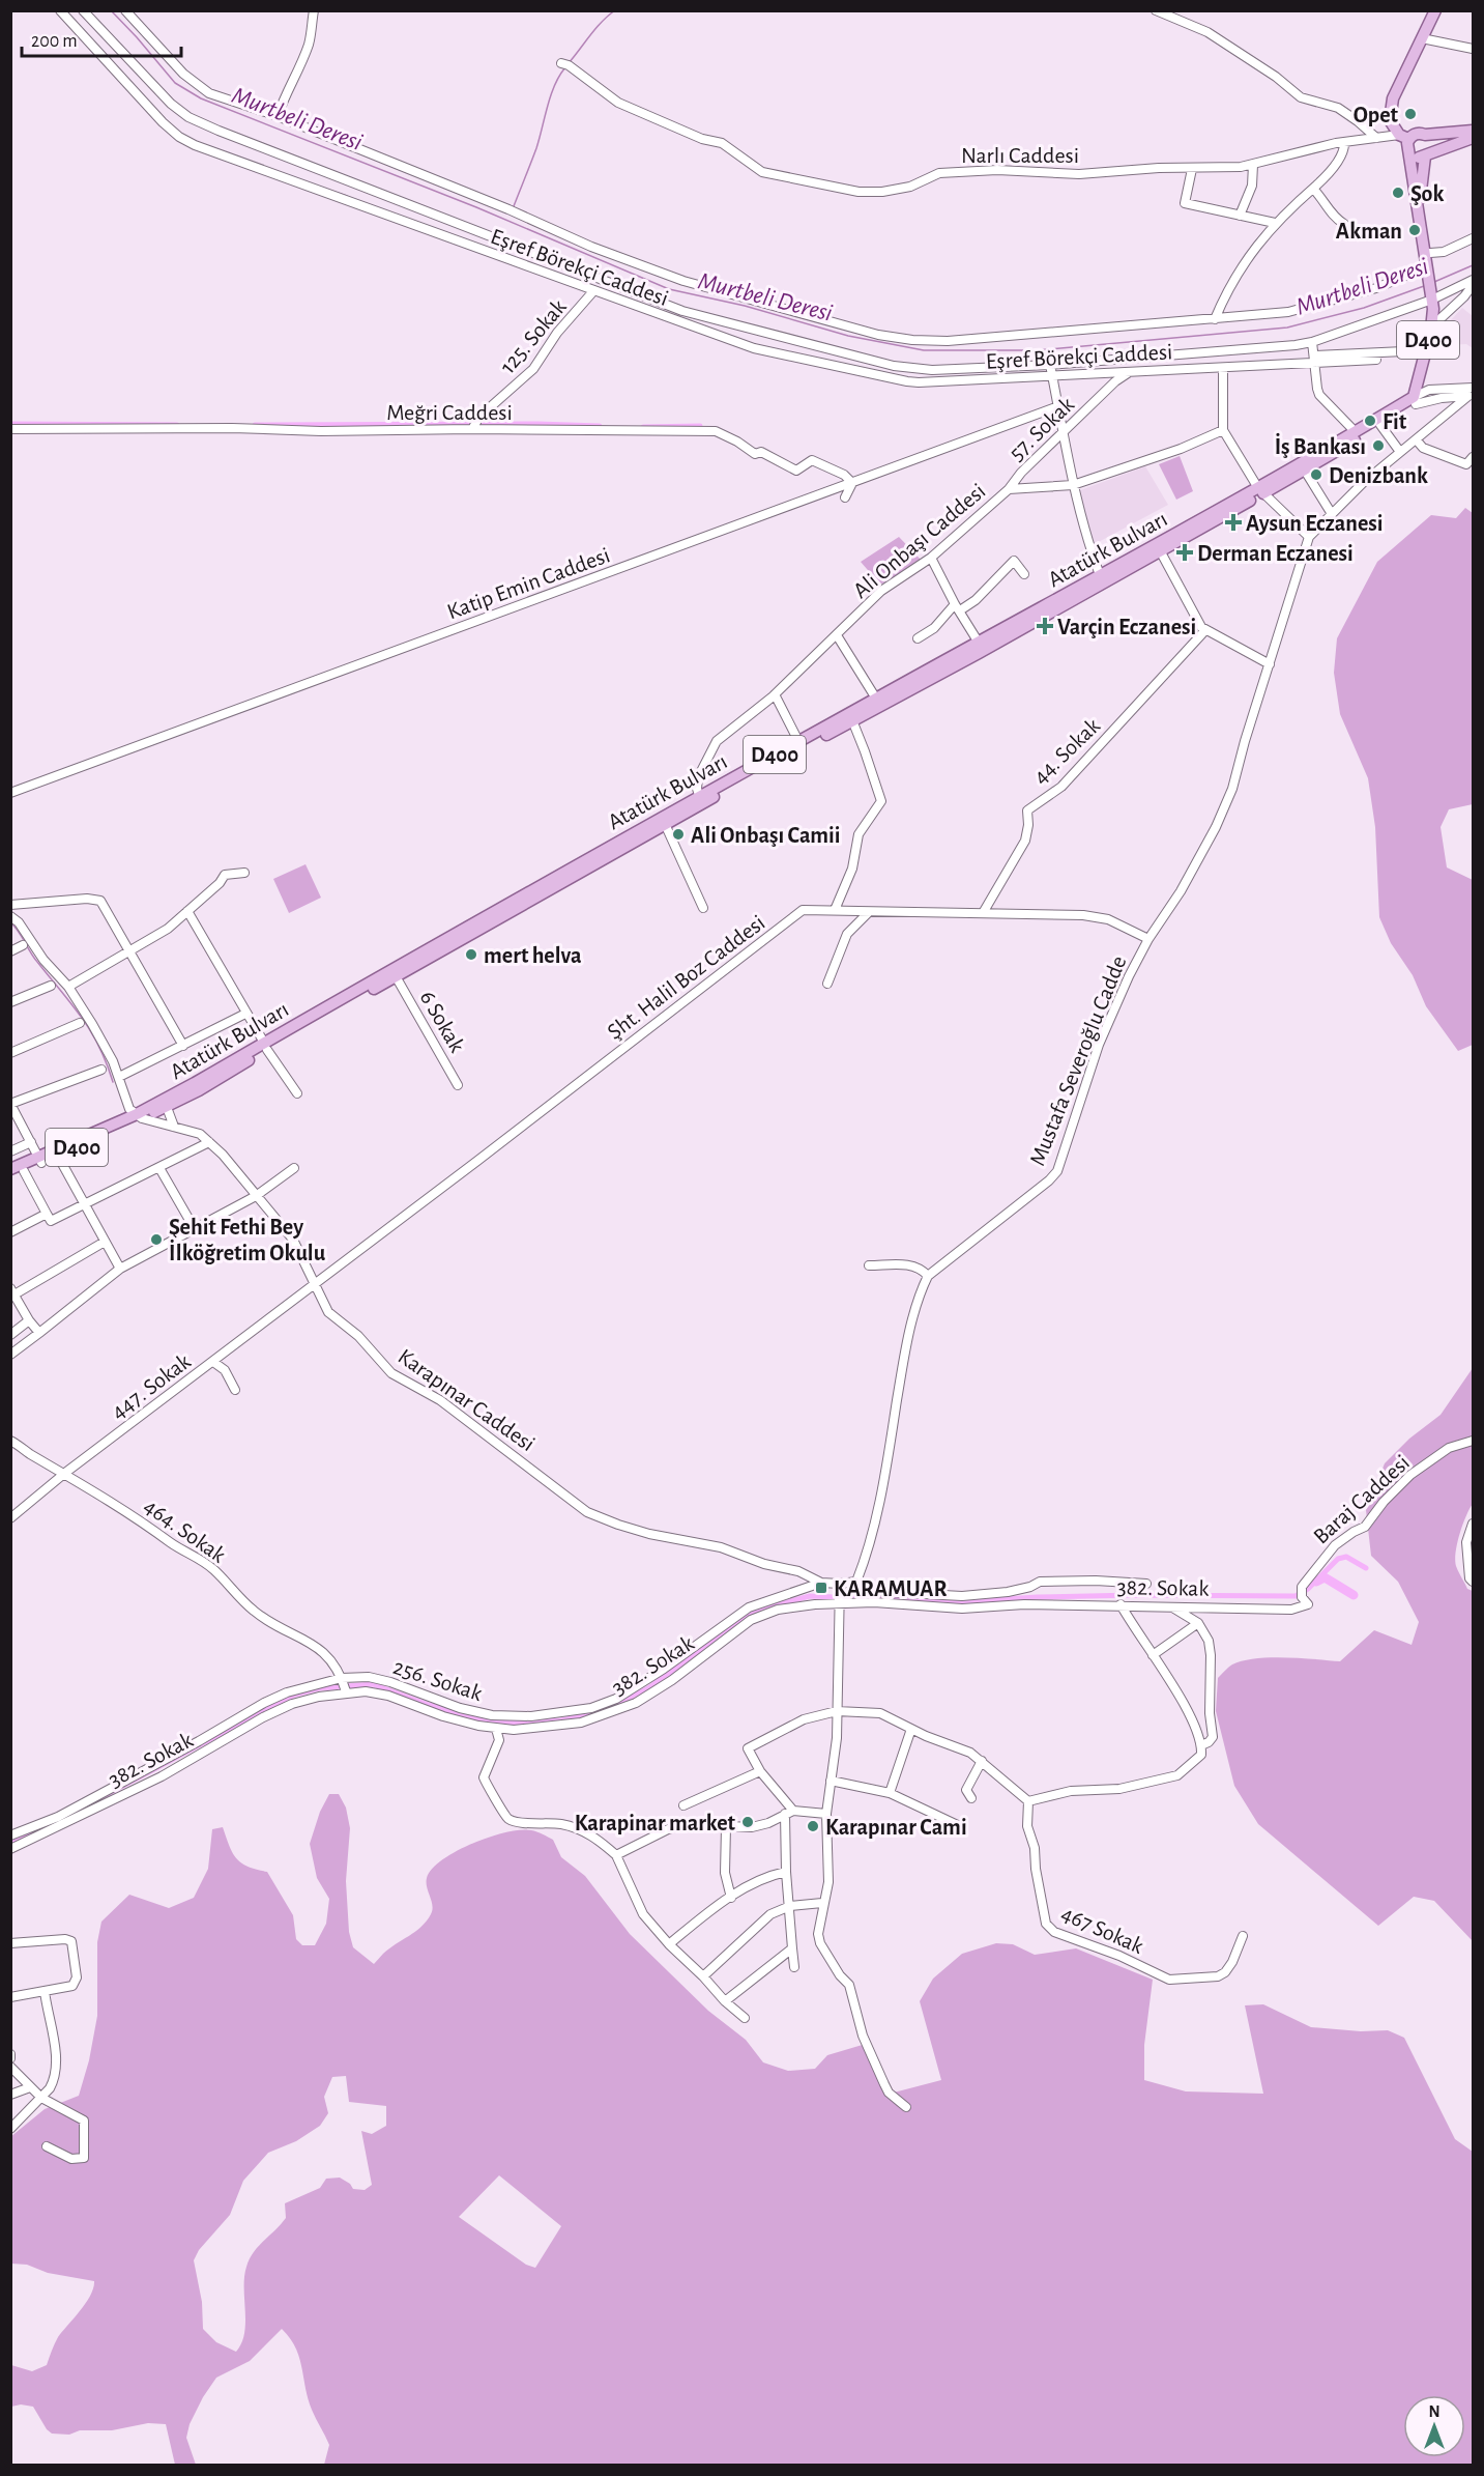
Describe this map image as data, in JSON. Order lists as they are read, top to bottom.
{
  "streets": {
    "main road": ["D400", "Atatürk Bulvarı"],
    "street": [
      "Narlı Caddesi",
      "Eşref Börekçi Caddesi",
      "125. Sokak",
      "Meğri Caddesi",
      "57. Sokak",
      "Ali Onbaşı Caddesi",
      "Katip Emin Caddesi",
      "44. Sokak",
      "Şht. Halil Boz Caddesi",
      "6 Sokak",
      "Mustafa Severoğlu Cadde",
      "447. Sokak",
      "Karapınar Caddesi",
      "Baraj Caddesi",
      "464. Sokak",
      "382. Sokak",
      "256. Sokak",
      "467 Sokak"
    ]
  },
  "crossings": [
    ["Narlı Caddesi", "D400"],
    ["Eşref Börekçi Caddesi", "125. Sokak"],
    ["Eşref Börekçi Caddesi", "D400"],
    ["Eşref Börekçi Caddesi", "57. Sokak"],
    ["125. Sokak", "Meğri Caddesi"],
    ["D400", "Atatürk Bulvarı"],
    ["D400", "Karapınar Caddesi"],
    ["Meğri Caddesi", "Katip Emin Caddesi"],
    ["57. Sokak", "Ali Onbaşı Caddesi"],
    ["Ali Onbaşı Caddesi", "Atatürk Bulvarı"],
    ["Atatürk Bulvarı", "6 Sokak"],
    ["Atatürk Bulvarı", "Karapınar Caddesi"],
    ["44. Sokak", "Şht. Halil Boz Caddesi"],
    ["Şht. Halil Boz Caddesi", "Mustafa Severoğlu Cadde"],
    ["Şht. Halil Boz Caddesi", "447. Sokak"],
    ["Şht. Halil Boz Caddesi", "Karapınar Caddesi"],
    ["447. Sokak", "Karapınar Caddesi"],
    ["447. Sokak", "464. Sokak"],
    ["Karapınar Caddesi", "256. Sokak"],
    ["Baraj Caddesi", "382. Sokak"],
    ["464. Sokak", "382. Sokak"],
    ["464. Sokak", "256. Sokak"]
  ],
  "water": ["Murtbeli Deresi"],
  "places": {
    "other": [
      "Opet",
      "Şok",
      "Akman",
      "Fit",
      "İş Bankası",
      "Denizbank",
      "Ali Onbaşı Camii",
      "mert helva",
      "Şehit Fethi Bey İlköğretim Okulu",
      "Karapinar market",
      "Karapınar Cami"
    ],
    "health": ["Aysun Eczanesi", "Derman Eczanesi", "Varçin Eczanesi"],
    "transit": ["KARAMUAR"]
  },
  "scale_bar": "200 m",
  "north": "top"
}
